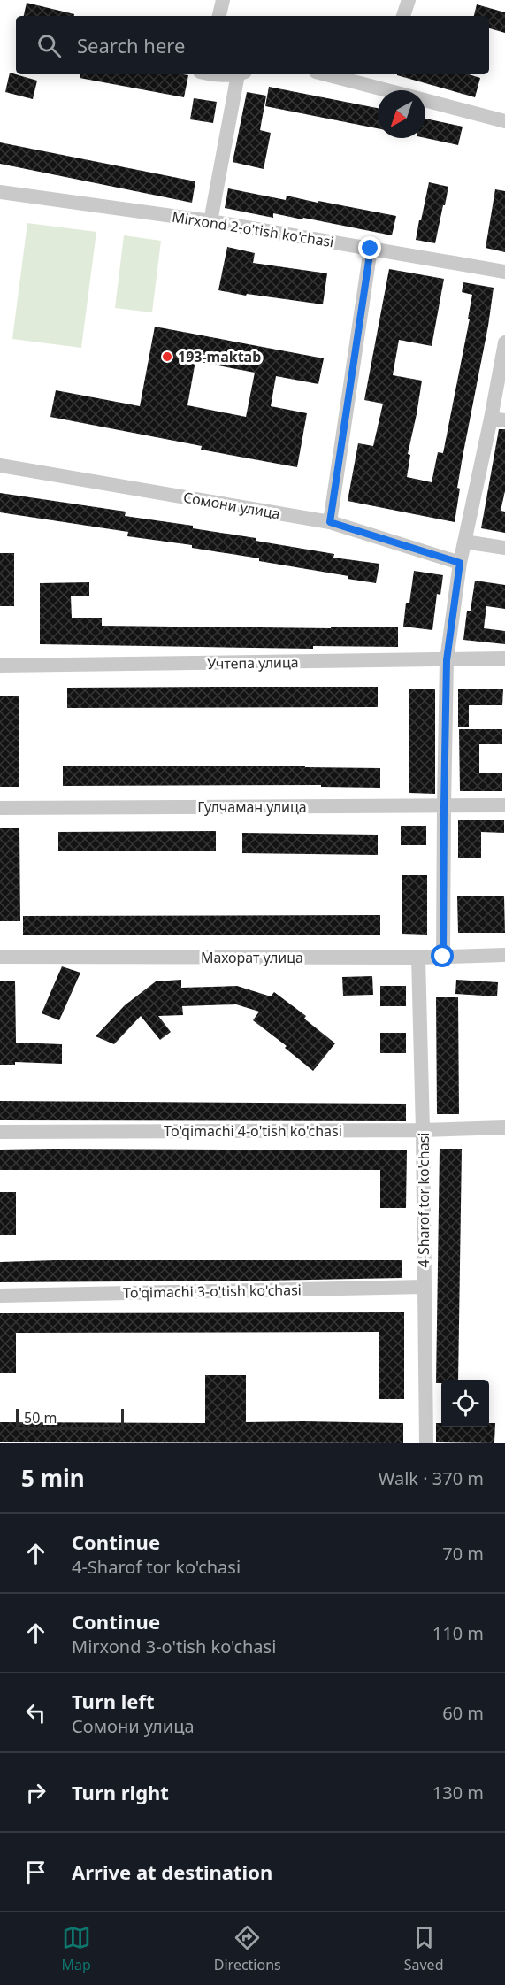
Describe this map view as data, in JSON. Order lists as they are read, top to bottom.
{
  "streets": {
    "street": [
      "Mirxond 2-o'tish ko'chasi",
      "Сомони улица",
      "Учтепа улица",
      "Гулчаман улица",
      "Махорат улица",
      "To'qimachi 4-o'tish ko'chasi",
      "4-Sharof tor ko'chasi",
      "To'qimachi 3-o'tish ko'chasi"
    ]
  },
  "crossings": [
    ["Махорат улица", "4-Sharof tor ko'chasi"],
    ["To'qimachi 4-o'tish ko'chasi", "4-Sharof tor ko'chasi"],
    ["4-Sharof tor ko'chasi", "To'qimachi 3-o'tish ko'chasi"]
  ],
  "places": ["193-maktab"],
  "scale_bar": "50 m",
  "north": "bottom left",
  "page": {
    "search": "Search here",
    "scale": "50 m",
    "heading": ["5 min", "Walk · 370 m"],
    "list": [
      ["Continue", "4-Sharof tor ko'chasi", "70 m"],
      ["Continue", "Mirxond 3-o'tish ko'chasi", "110 m"],
      ["Turn left", "Сомони улица", "60 m"],
      ["Turn right", "130 m"],
      "Arrive at destination"
    ],
    "nav": ["Map", "Directions", "Saved"]
  }
}
